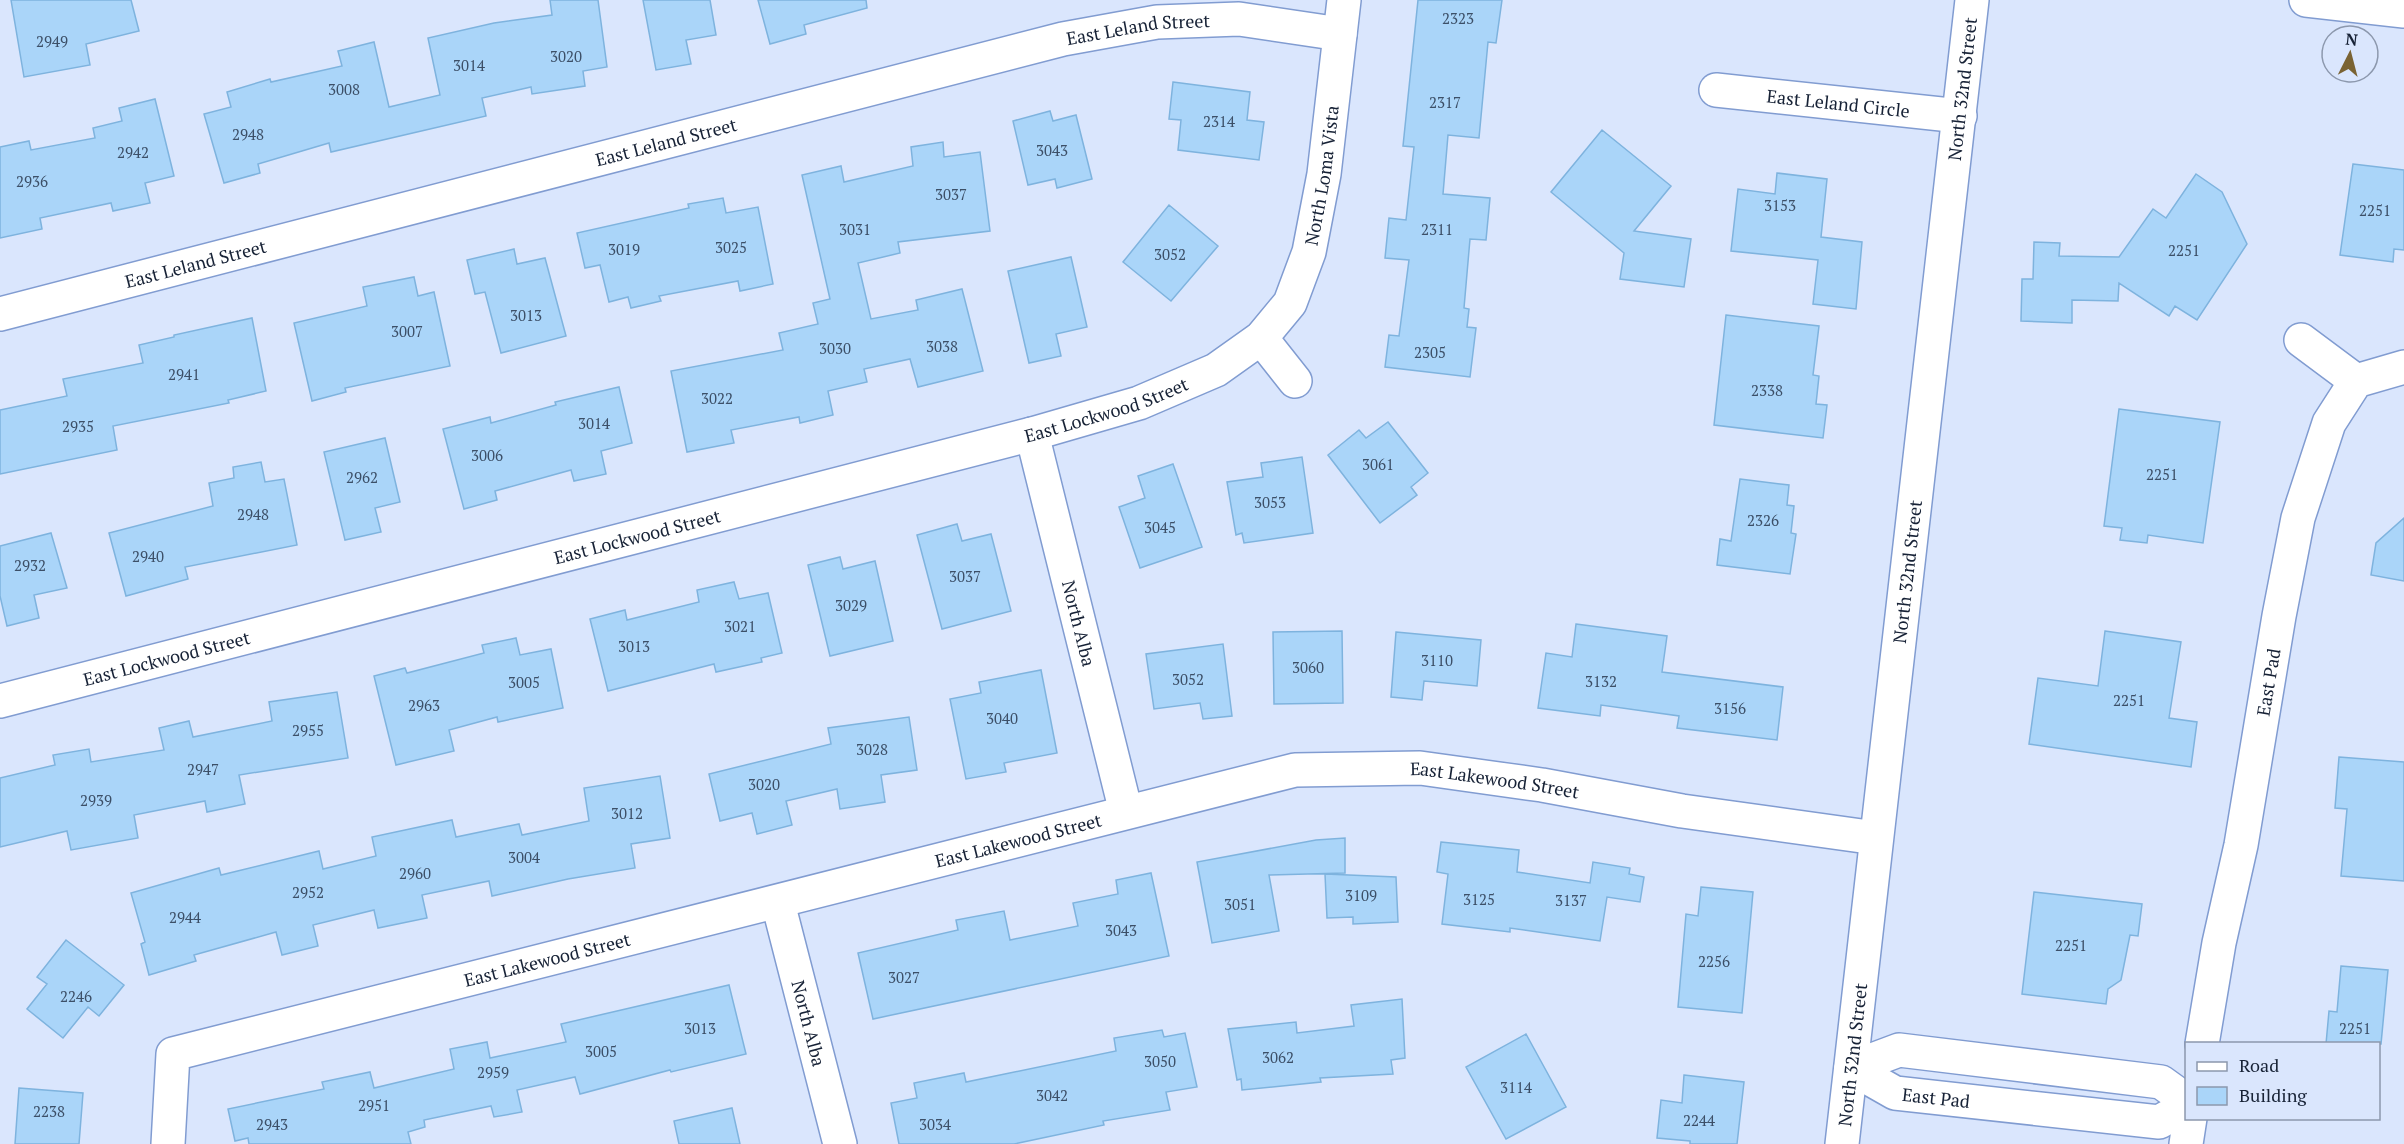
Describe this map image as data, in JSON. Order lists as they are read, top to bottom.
{
  "streets": {
    "street": [
      "East Leland Street",
      "North 32nd Street",
      "East Leland Circle",
      "North Loma Vista",
      "East Lockwood Street",
      "North Alba",
      "East Pad",
      "East Lakewood Street"
    ]
  },
  "crossings": [
    ["East Leland Street", "North Loma Vista"],
    ["North 32nd Street", "East Leland Circle"],
    ["North 32nd Street", "East Pad"],
    ["North 32nd Street", "East Lakewood Street"],
    ["North Loma Vista", "East Lockwood Street"],
    ["East Lockwood Street", "North Alba"],
    ["North Alba", "East Lakewood Street"]
  ],
  "house_numbers": [
    "2323",
    "2949",
    "3020",
    "3014",
    "3008",
    "2317",
    "2314",
    "2948",
    "3043",
    "2942",
    "2936",
    "3037",
    "3153",
    "2251",
    "3031",
    "2311",
    "3025",
    "3019",
    "2251",
    "3052",
    "3013",
    "3007",
    "3038",
    "3030",
    "2305",
    "2941",
    "2338",
    "3022",
    "3014",
    "2935",
    "3006",
    "3061",
    "2251",
    "2962",
    "3053",
    "2948",
    "2326",
    "3045",
    "2940",
    "2932",
    "3037",
    "3029",
    "3021",
    "3013",
    "3110",
    "3060",
    "3052",
    "3132",
    "3005",
    "2251",
    "2963",
    "3156",
    "3040",
    "2955",
    "3028",
    "2947",
    "3020",
    "2939",
    "3012",
    "3004",
    "2960",
    "2952",
    "3109",
    "3125",
    "3137",
    "3051",
    "2944",
    "3043",
    "2251",
    "2256",
    "3027",
    "2246",
    "3013",
    "2251",
    "3005",
    "3062",
    "3050",
    "2959",
    "3114",
    "3042",
    "2951",
    "2238",
    "2244",
    "2943",
    "3034"
  ],
  "legend": ["Road", "Building"],
  "north": "top"
}
